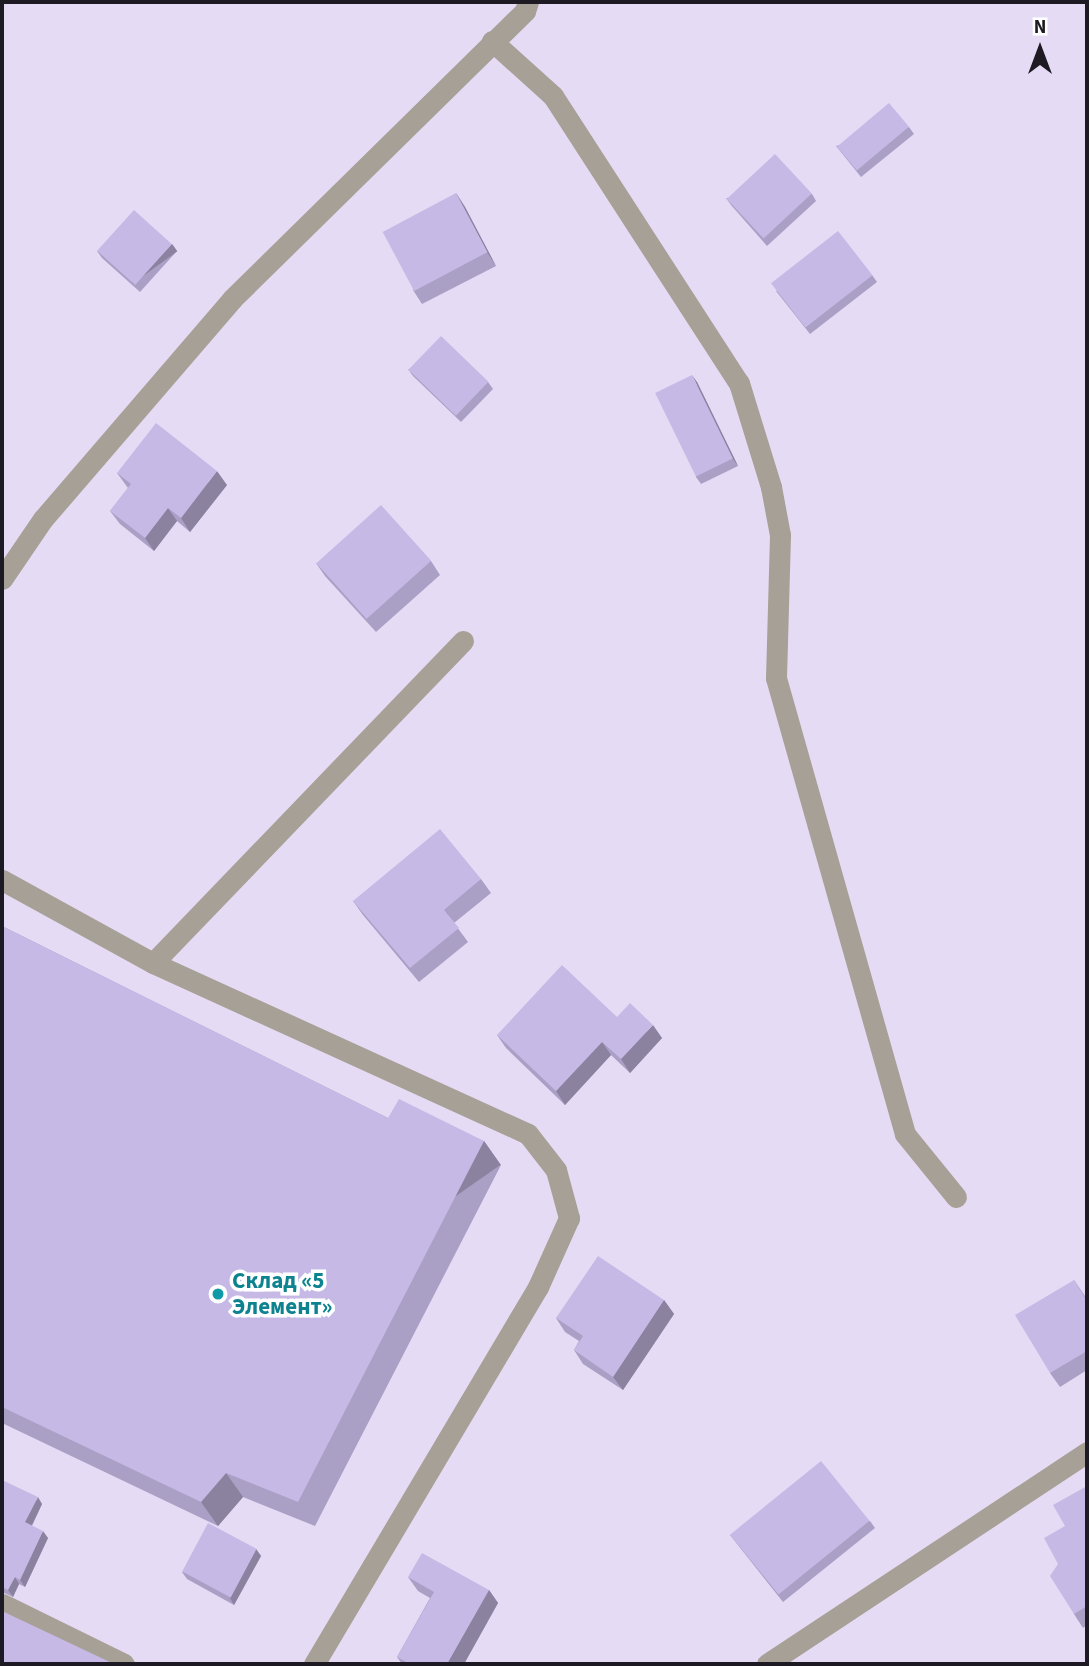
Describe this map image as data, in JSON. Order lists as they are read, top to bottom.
{
  "places": ["Склад «5 Элемент»"],
  "north": "top"
}
